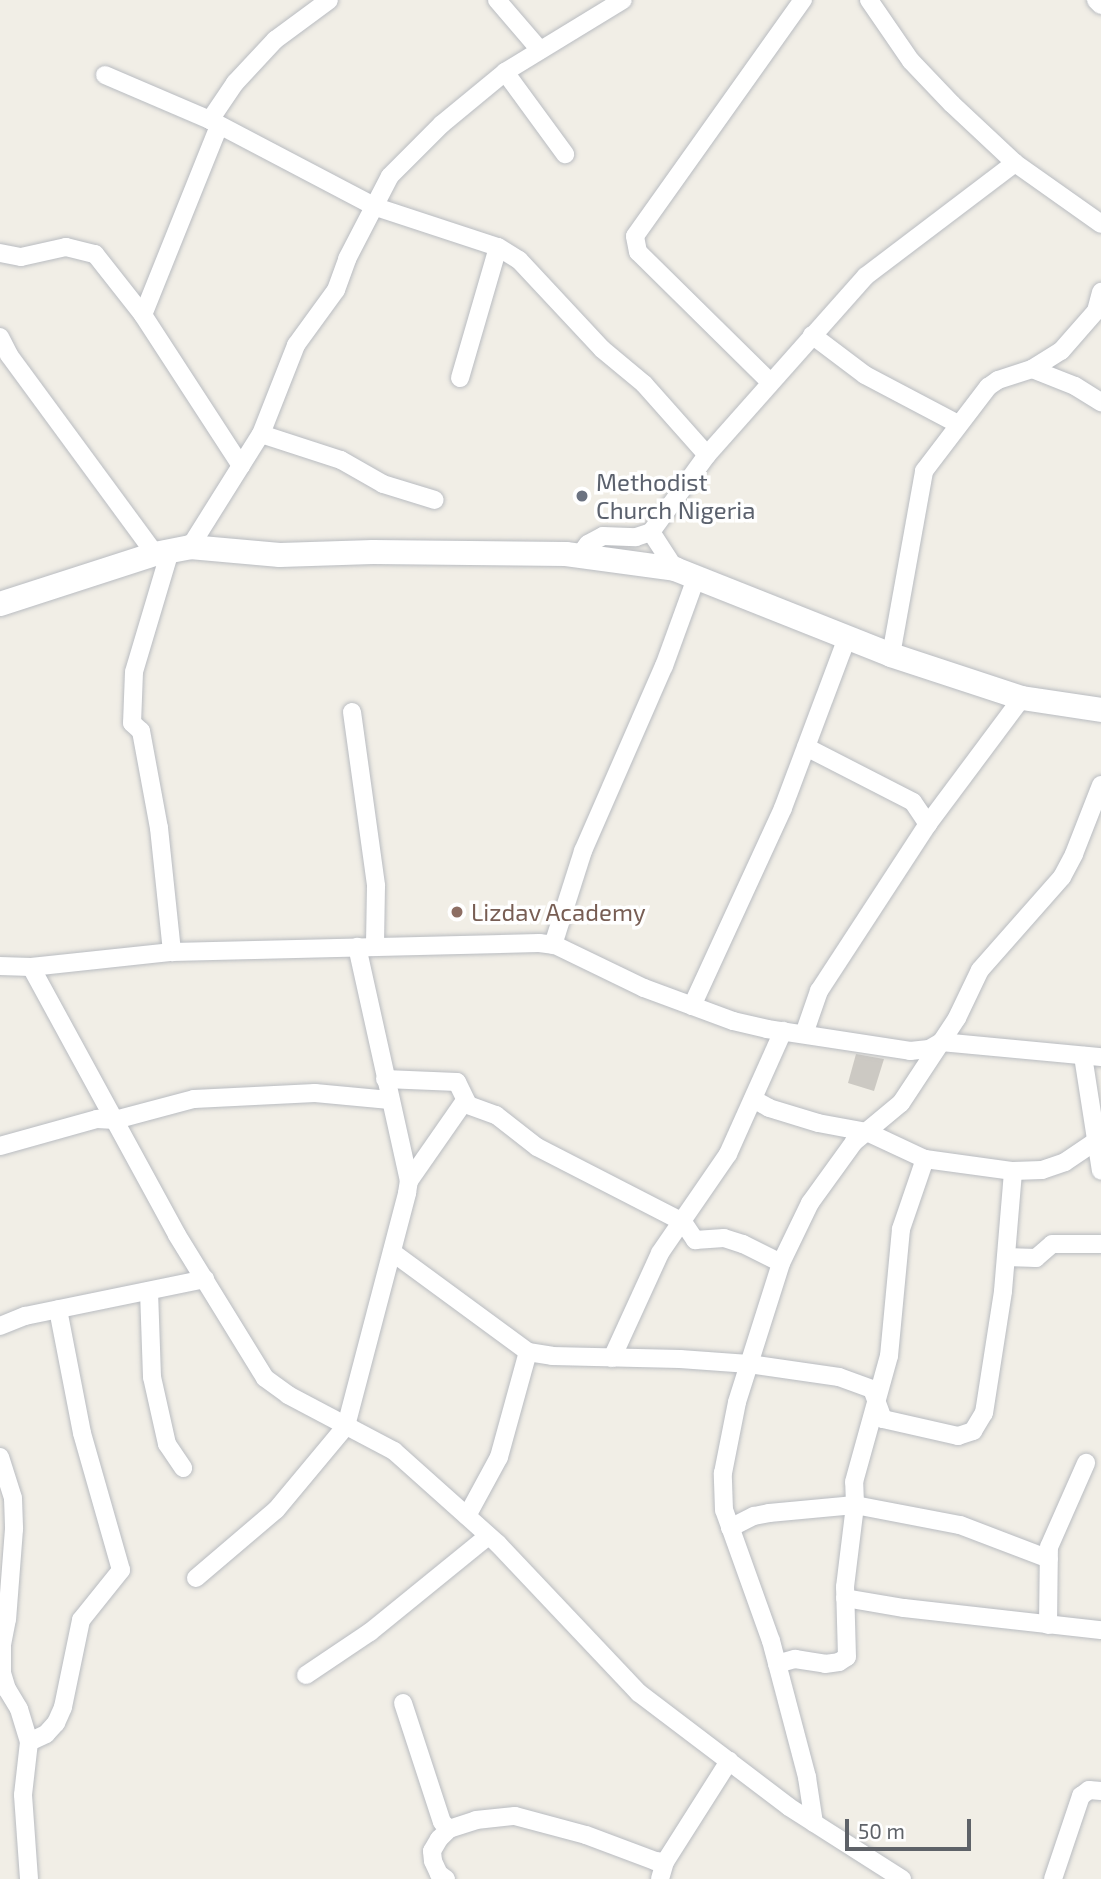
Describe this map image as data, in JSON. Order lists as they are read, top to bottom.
{
  "places": ["Methodist Church Nigeria", "Lizdav Academy"],
  "scale_bar": "50 m"
}
